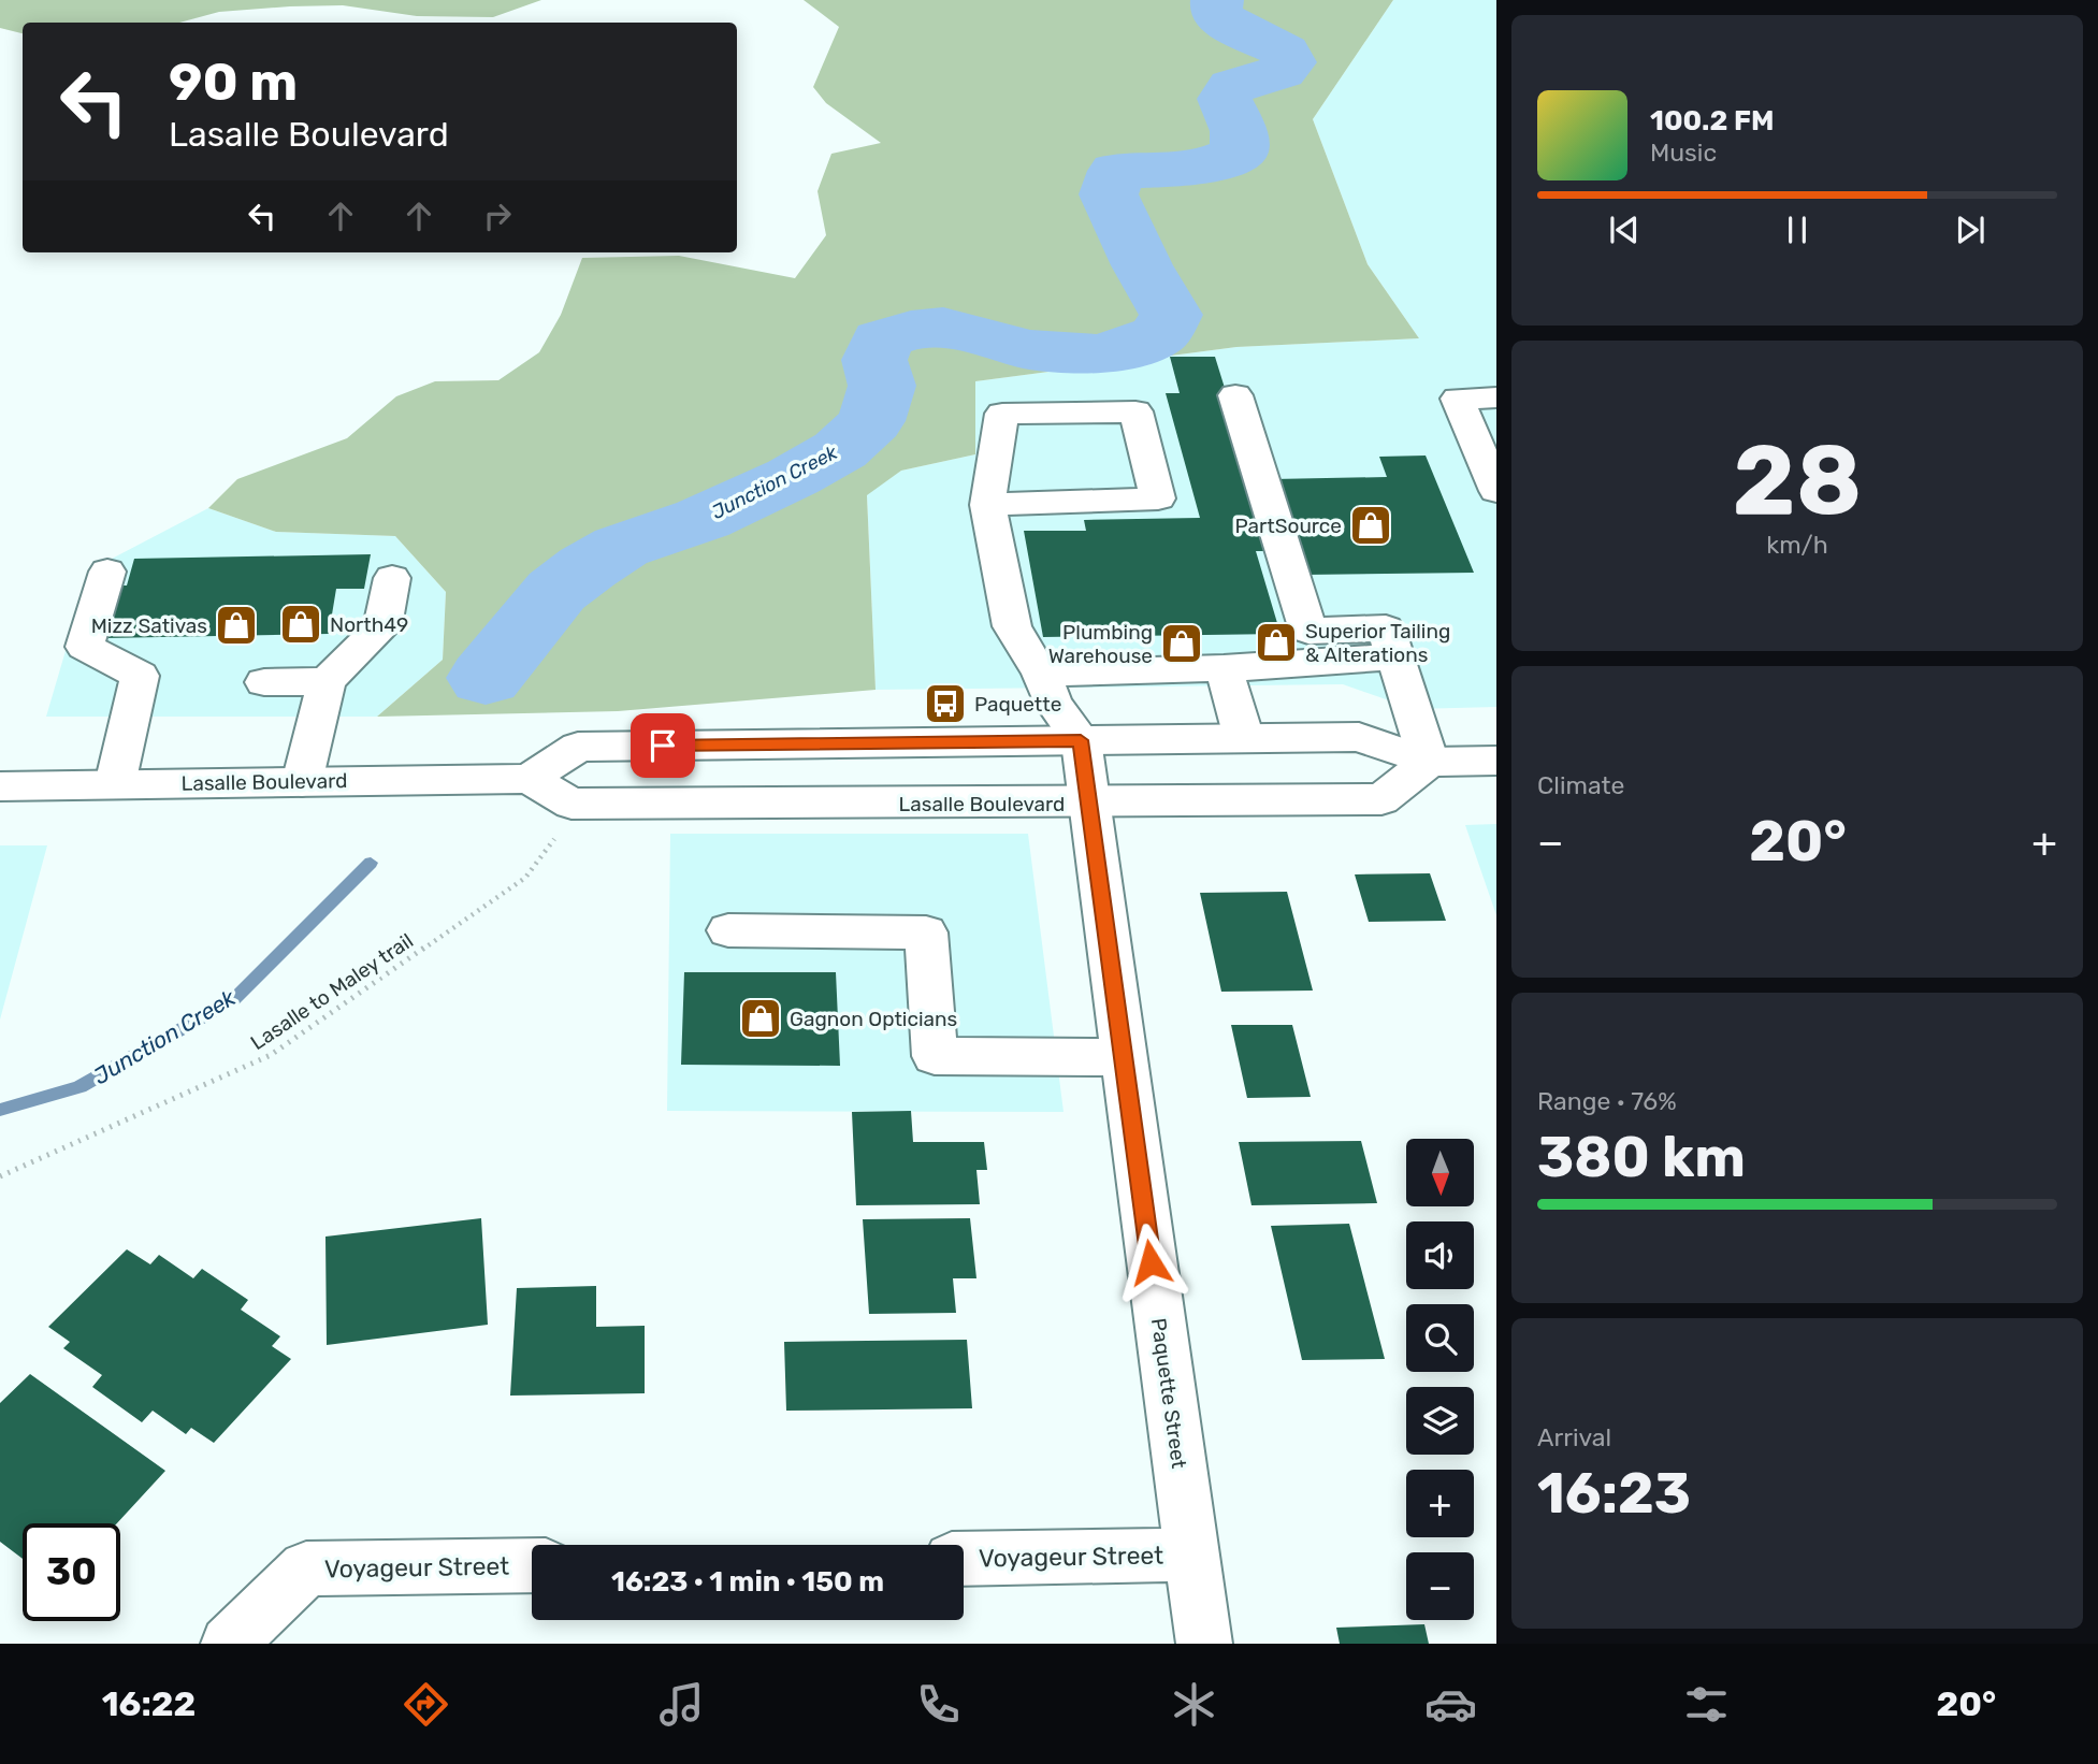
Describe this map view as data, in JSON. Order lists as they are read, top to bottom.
{
  "streets": {
    "main road": ["Lasalle Boulevard", "Paquette Street", "Voyageur Street"],
    "path": ["Lasalle to Maley trail"]
  },
  "crossings": [
    ["Lasalle Boulevard", "Paquette Street"],
    ["Paquette Street", "Voyageur Street"]
  ],
  "water": ["Junction Creek"],
  "places": {
    "shop": [
      "PartSource",
      "North49",
      "Mizz Sativas",
      "Superior Tailing & Alterations",
      "Plumbing Warehouse",
      "Gagnon Opticians"
    ],
    "bus stop": ["Paquette"]
  },
  "north": "bottom",
  "page": {
    "turn": ["90 m", "Lasalle Boulevard"],
    "song": ["100.2 FM", "Music"],
    "tile": [
      ["28", "km/h"],
      "Climate",
      ["Range · 76%", "380 km"],
      ["Arrival", "16:23"]
    ],
    "heat": ["−", "20°", "+"],
    "map_buttons": ["+", "−"],
    "limit": "30",
    "trip": "16:23 · 1 min · 150 m",
    "tabs": ["16:22", "20°"]
  }
}
